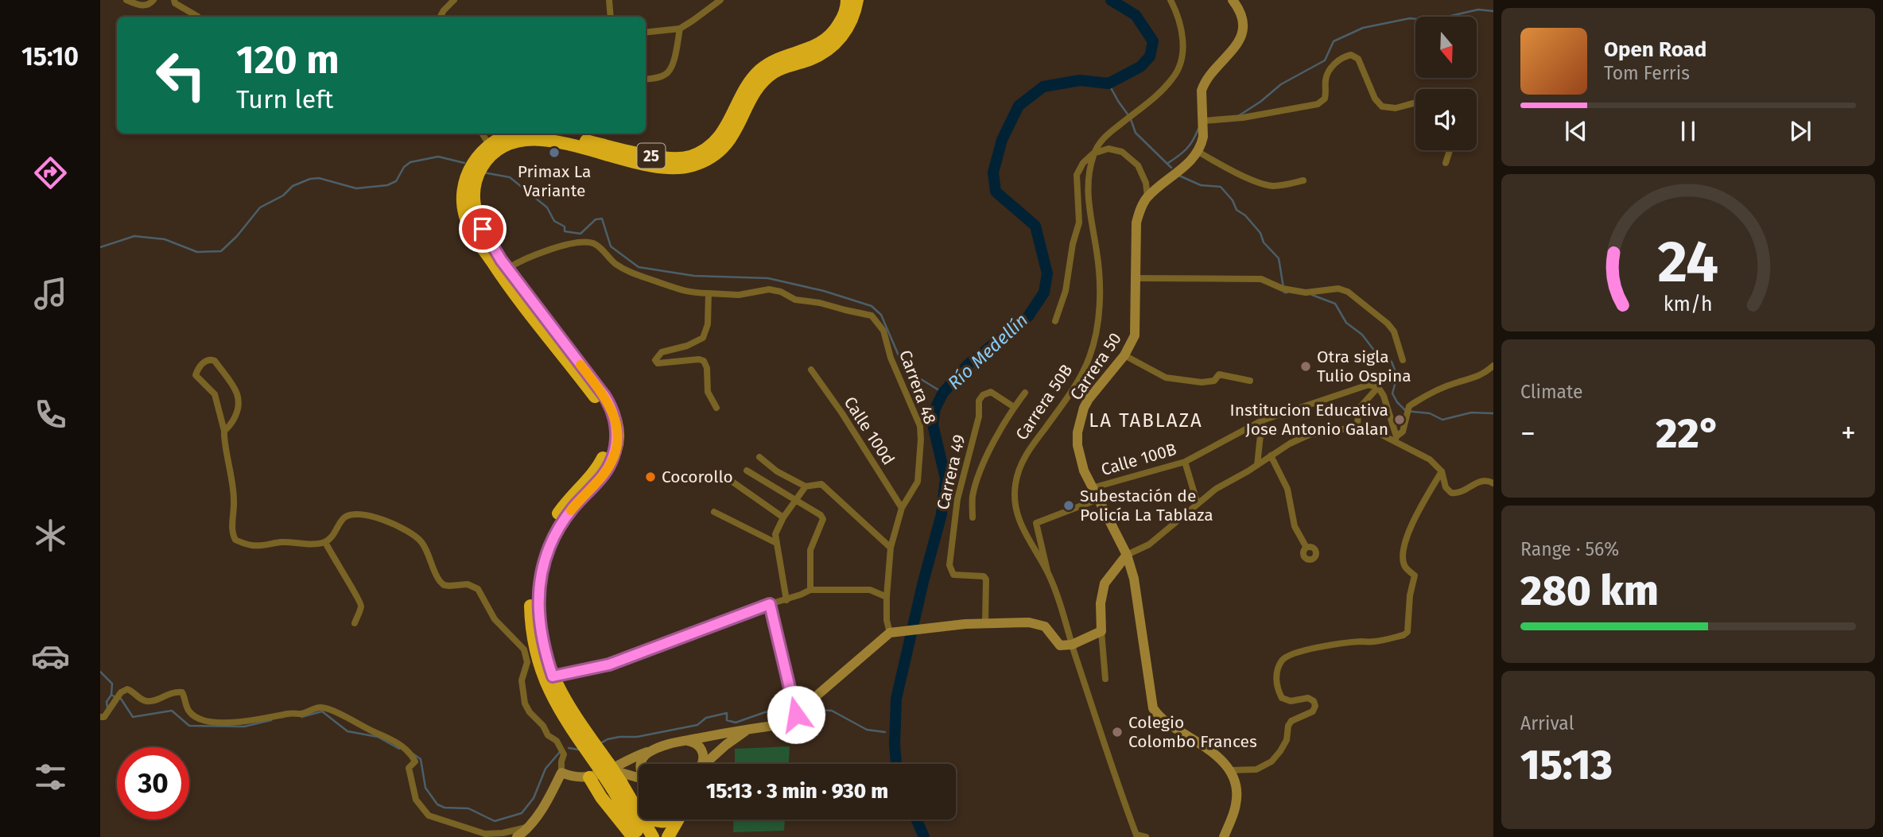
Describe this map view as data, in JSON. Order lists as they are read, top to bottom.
{
  "streets": {
    "highway": ["25"],
    "main road": ["Carrera 50"],
    "street": [
      "Carrera 48",
      "Carrera 50B",
      "Calle 100d",
      "Calle 100B",
      "Carrera 49"
    ]
  },
  "crossings": [
    ["Carrera 50", "Calle 100B"],
    ["Carrera 48", "Calle 100d"]
  ],
  "districts": ["LA TABLAZA"],
  "water": ["Río Medellín"],
  "places": [
    "Primax La Variante",
    "Otra sigla Tulio Ospina",
    "Institucion Educativa Jose Antonio Galan",
    "Cocorollo",
    "Subestación de Policía La Tablaza",
    "Colegio Colombo Frances"
  ],
  "north": "bottom",
  "page": {
    "tabs": "15:10",
    "turn": ["120 m", "Turn left"],
    "song": ["Open Road", "Tom Ferris"],
    "tile": [
      "Climate",
      ["Range · 56%", "280 km"],
      ["Arrival", "15:13"]
    ],
    "heat": ["−", "22°", "+"],
    "limit": "30",
    "trip": "15:13 · 3 min · 930 m",
    "gauge": ["24", "km/h"]
  }
}
